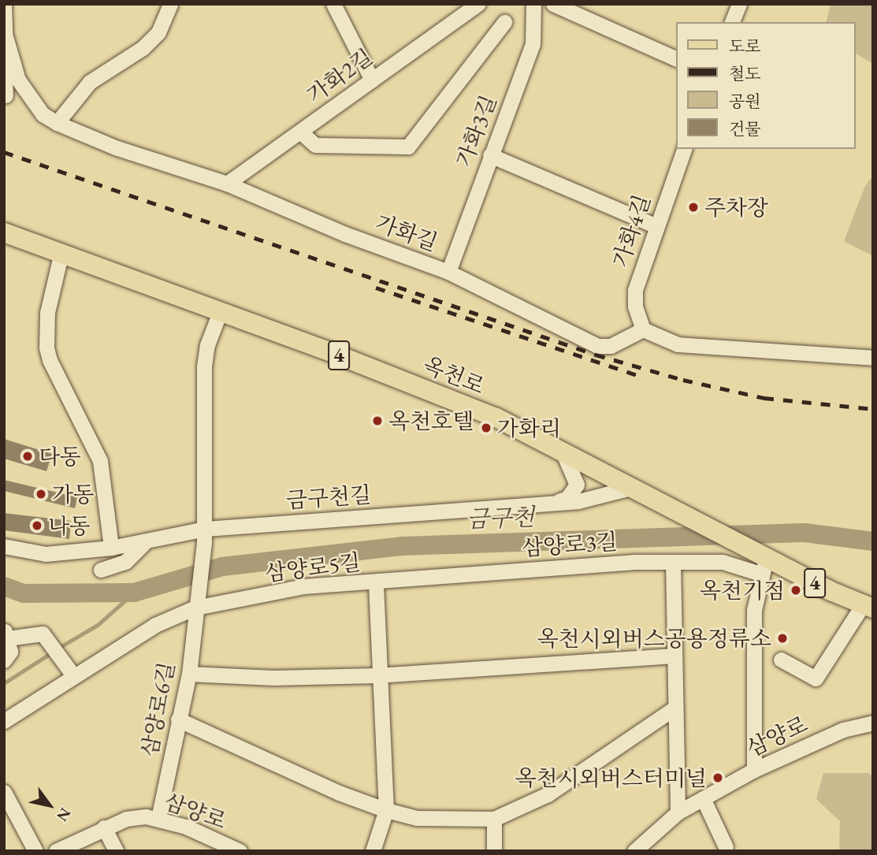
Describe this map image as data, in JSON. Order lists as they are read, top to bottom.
{
  "streets": {
    "main road": ["4", "옥천로"],
    "street": [
      "가화2길",
      "가화3길",
      "가화4길",
      "가화길",
      "금구천길",
      "삼양로3길",
      "삼양로5길",
      "삼양로6길",
      "삼양로"
    ]
  },
  "crossings": [
    ["가화2길", "가화길"],
    ["가화3길", "가화길"],
    ["가화4길", "가화길"],
    ["4", "옥천로"],
    ["4", "삼양로3길"],
    ["옥천로", "금구천길"],
    ["옥천로", "삼양로3길"],
    ["금구천길", "삼양로6길"],
    ["삼양로3길", "삼양로5길"],
    ["삼양로5길", "삼양로6길"],
    ["삼양로6길", "삼양로"]
  ],
  "water": ["금구천"],
  "places": [
    "주차장",
    "옥천호텔",
    "가화리",
    "다동",
    "가동",
    "나동",
    "옥천기점",
    "옥천시외버스공용정류소",
    "옥천시외버스터미널"
  ],
  "legend": [
    "도로",
    "철도",
    "공원",
    "건물"
  ],
  "north": "bottom right"
}
